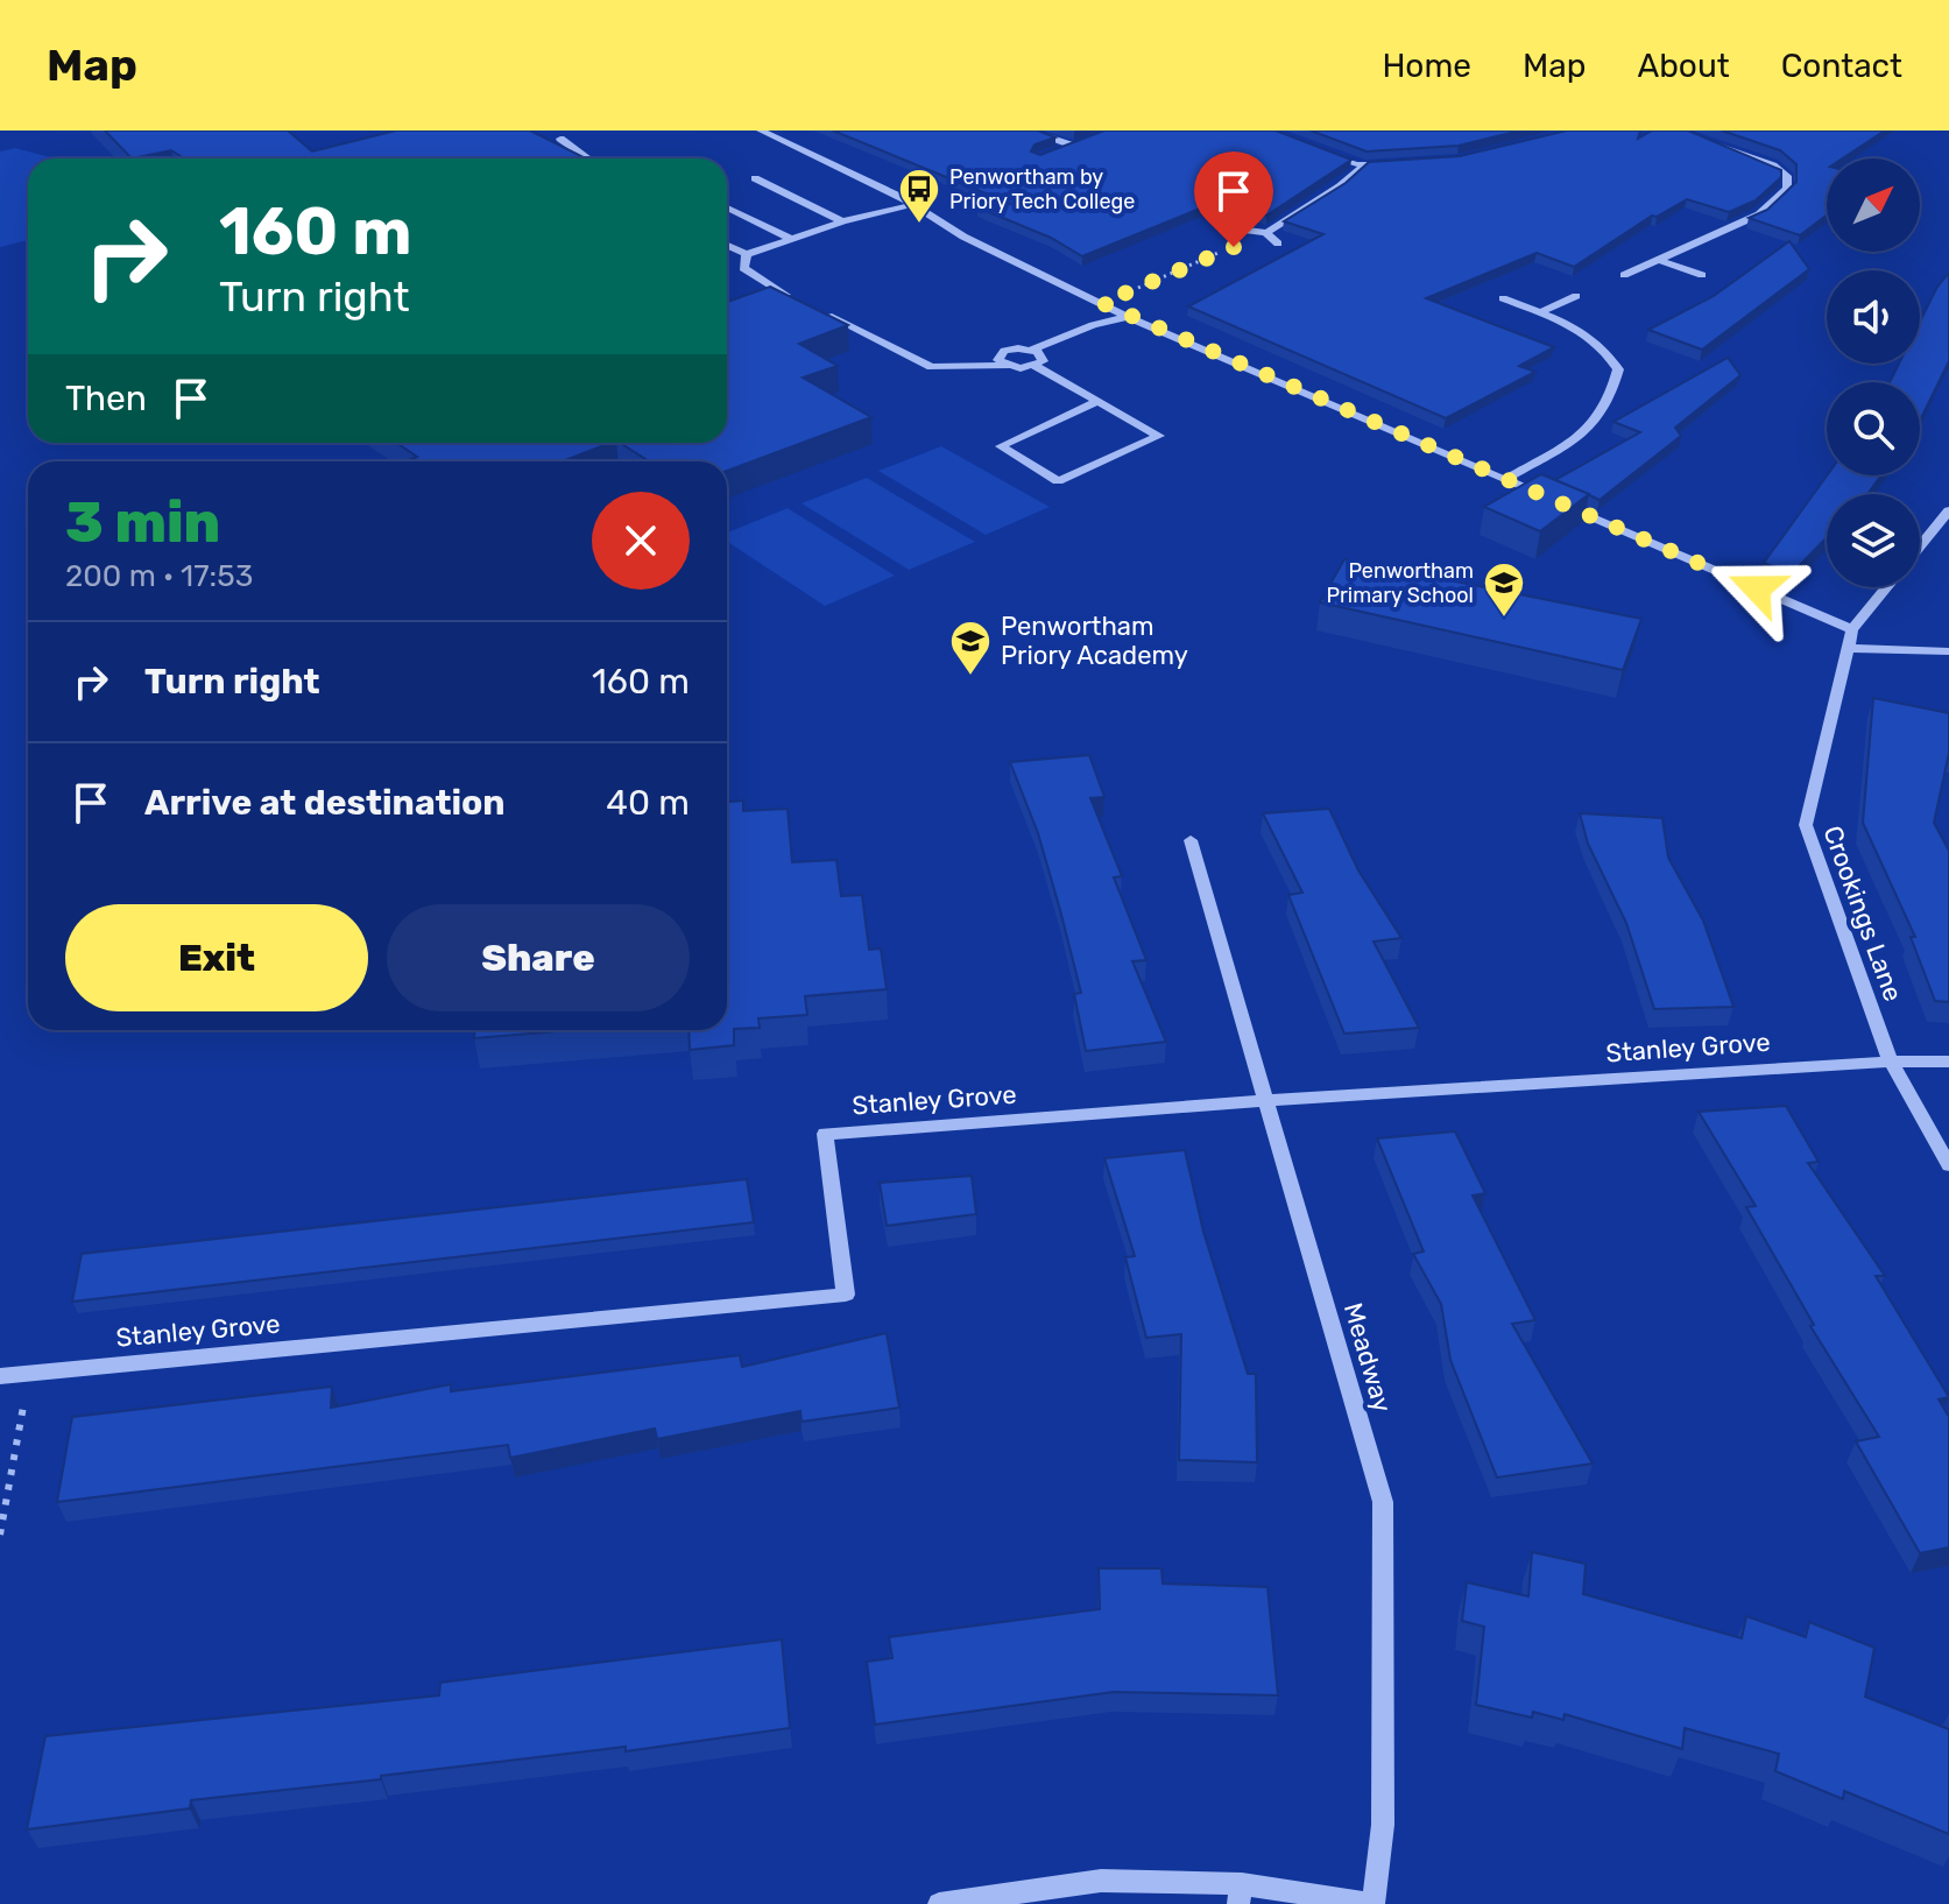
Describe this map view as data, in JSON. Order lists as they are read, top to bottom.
{
  "streets": {
    "street": ["Crookings Lane", "Stanley Grove", "Meadway"]
  },
  "crossings": [
    ["Crookings Lane", "Stanley Grove"],
    ["Stanley Grove", "Meadway"]
  ],
  "places": {
    "bus stop": ["Penwortham by Priory Tech College"],
    "school or university": ["Penwortham Primary School", "Penwortham Priory Academy"]
  },
  "north": "top right",
  "page": {
    "header": "Map",
    "nav": [
      "Home",
      "Map",
      "About",
      "Contact"
    ],
    "turn": ["160 m", "Turn right"],
    "then": "Then",
    "heading": ["3 min", "200 m · 17:53"],
    "list": [
      {
        "name": "Turn right",
        "value": "160 m"
      },
      {
        "name": "Arrive at destination",
        "value": "40 m"
      }
    ],
    "buttons": ["Exit", "Share"]
  }
}
